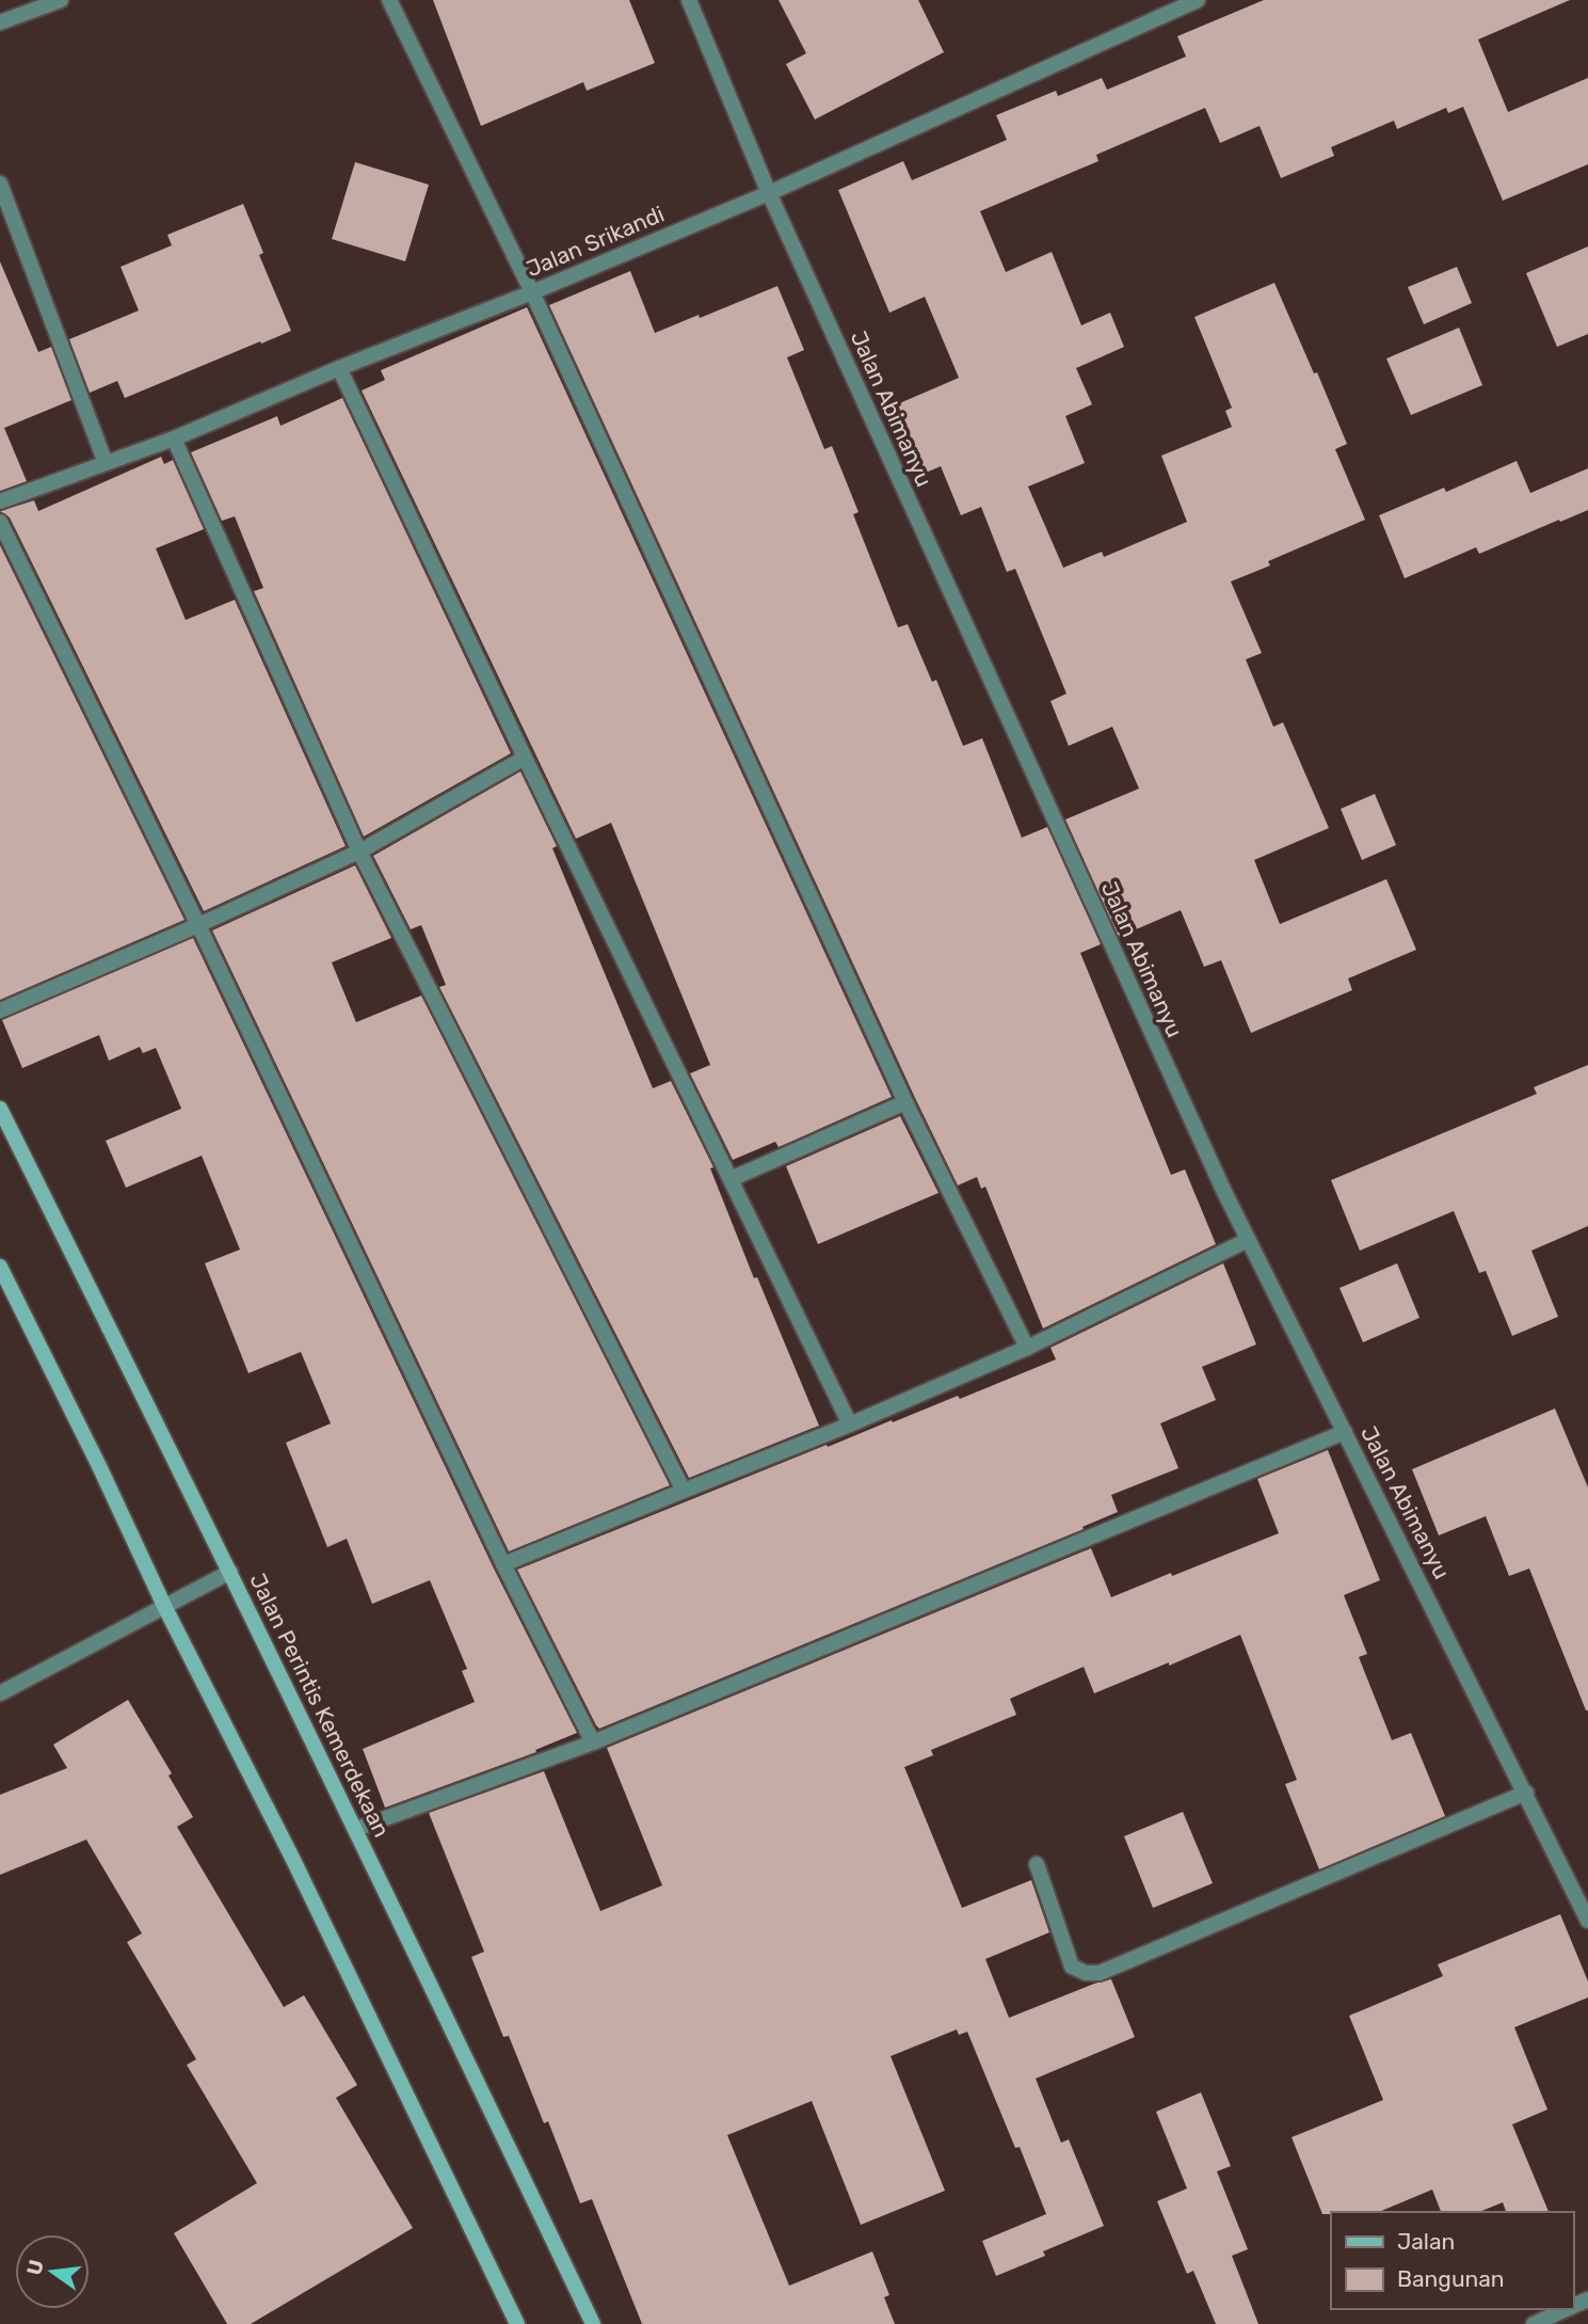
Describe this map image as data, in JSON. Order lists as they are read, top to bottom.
{
  "streets": {
    "main road": ["Jalan Perintis Kemerdekaan"],
    "street": ["Jalan Srikandi", "Jalan Abimanyu"]
  },
  "crossings": [
    ["Jalan Srikandi", "Jalan Abimanyu"]
  ],
  "legend": ["Jalan", "Bangunan"],
  "north": "left"
}
